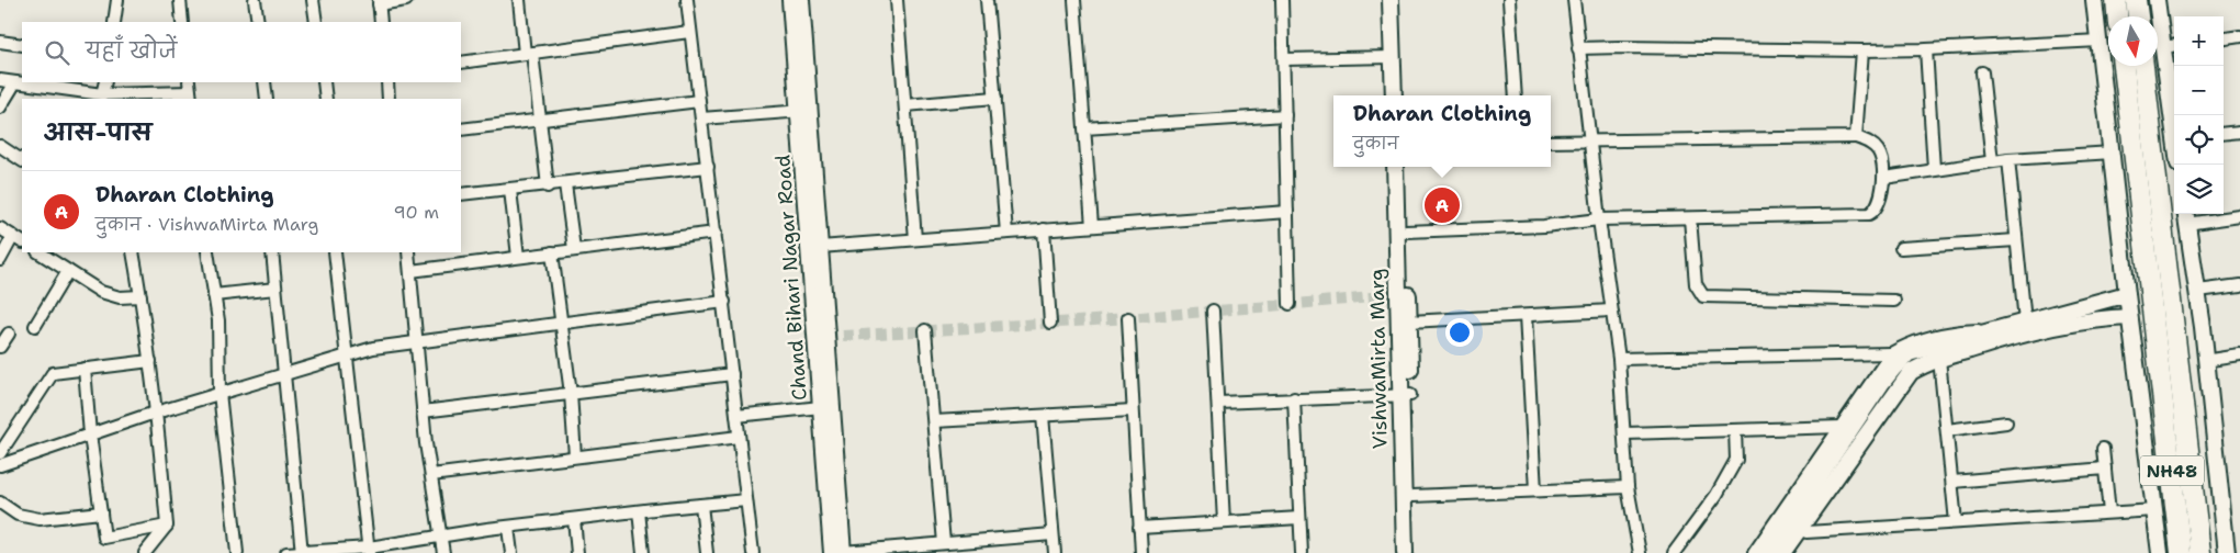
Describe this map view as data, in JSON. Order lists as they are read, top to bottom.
{
  "streets": {
    "highway": ["NH48"],
    "street": ["Chand Bihari Nagar Road", "VishwaMirta Marg"]
  },
  "north": "bottom",
  "page": {
    "map_buttons": ["+", "−"],
    "search": "यहाँ खोजें",
    "popup": ["Dharan Clothing", "दुकान"],
    "heading": "आस-पास",
    "list": [
      {
        "mark": "A",
        "name": "Dharan Clothing",
        "note": "दुकान · VishwaMirta Marg",
        "value": "90 m"
      }
    ],
    "pins": "A"
  }
}
